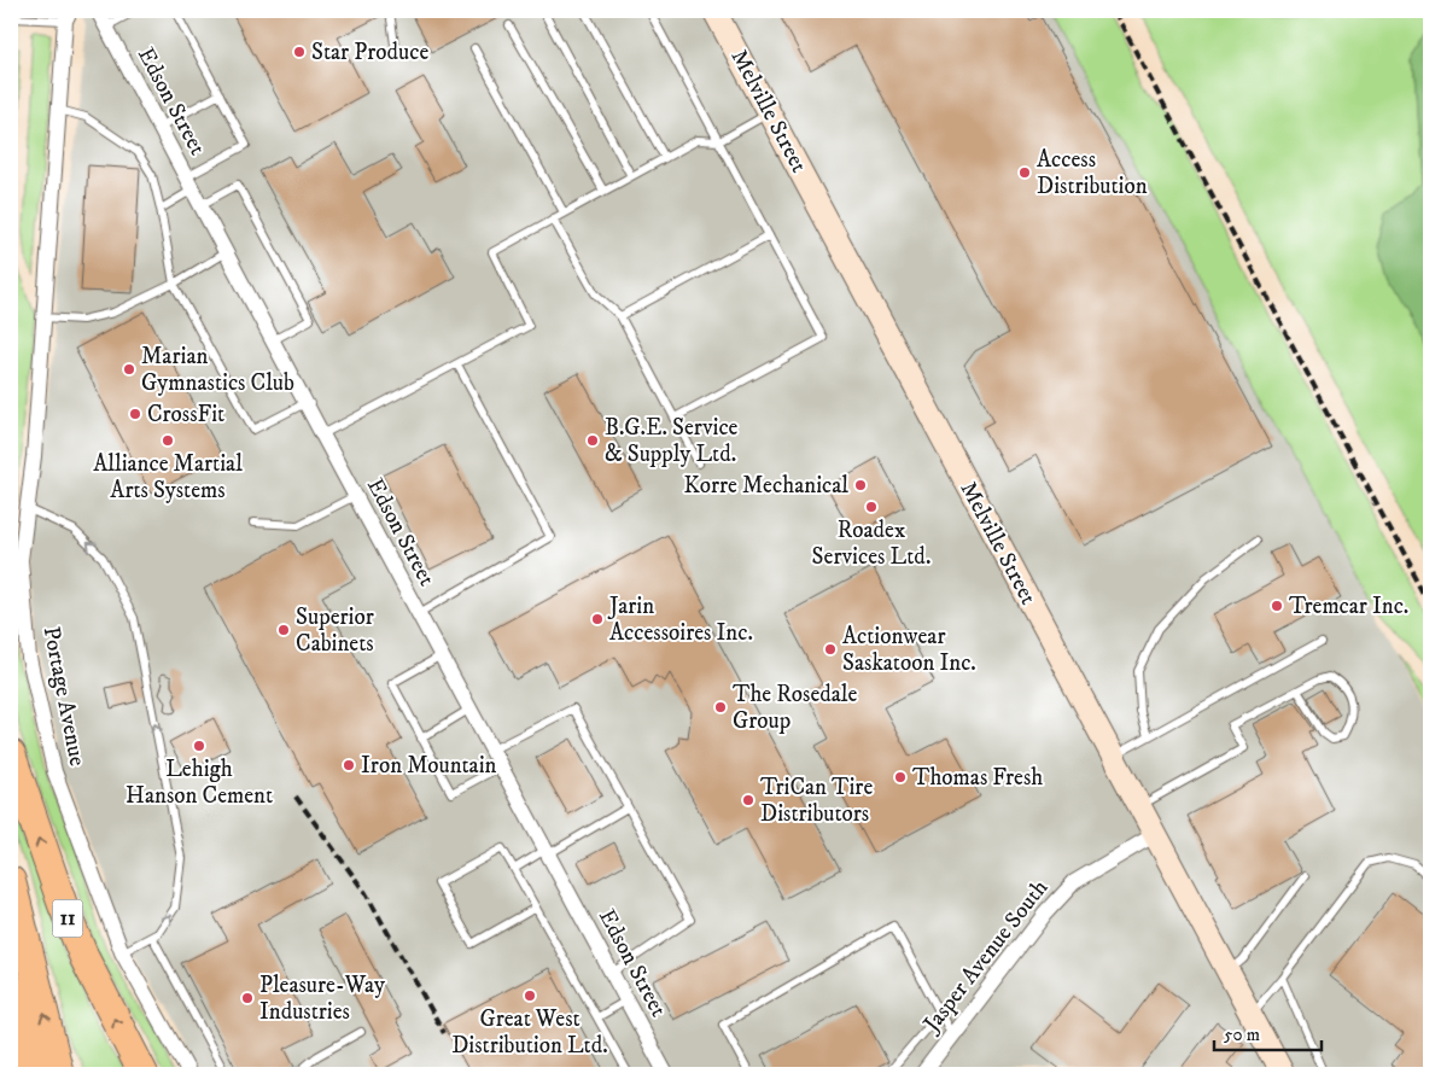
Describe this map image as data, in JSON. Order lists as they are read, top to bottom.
{
  "streets": {
    "highway": ["11"],
    "street": [
      "Edson Street",
      "Melville Street",
      "Portage Avenue",
      "Jasper Avenue South"
    ]
  },
  "crossings": [
    ["Melville Street", "Jasper Avenue South"]
  ],
  "places": [
    "Star Produce",
    "Access Distribution",
    "Marian Gymnastics Club",
    "CrossFit",
    "Alliance Martial Arts Systems",
    "B.G.E. Service & Supply Ltd.",
    "Korre Mechanical",
    "Roadex Services Ltd.",
    "Tremcar Inc.",
    "Jarin Accessoires Inc.",
    "Superior Cabinets",
    "Actionwear Saskatoon Inc.",
    "The Rosedale Group",
    "Lehigh Hanson Cement",
    "Iron Mountain",
    "Thomas Fresh",
    "TriCan Tire Distributors",
    "Great West Distribution Ltd.",
    "Pleasure-Way Industries"
  ],
  "scale_bar": "50 m"
}
